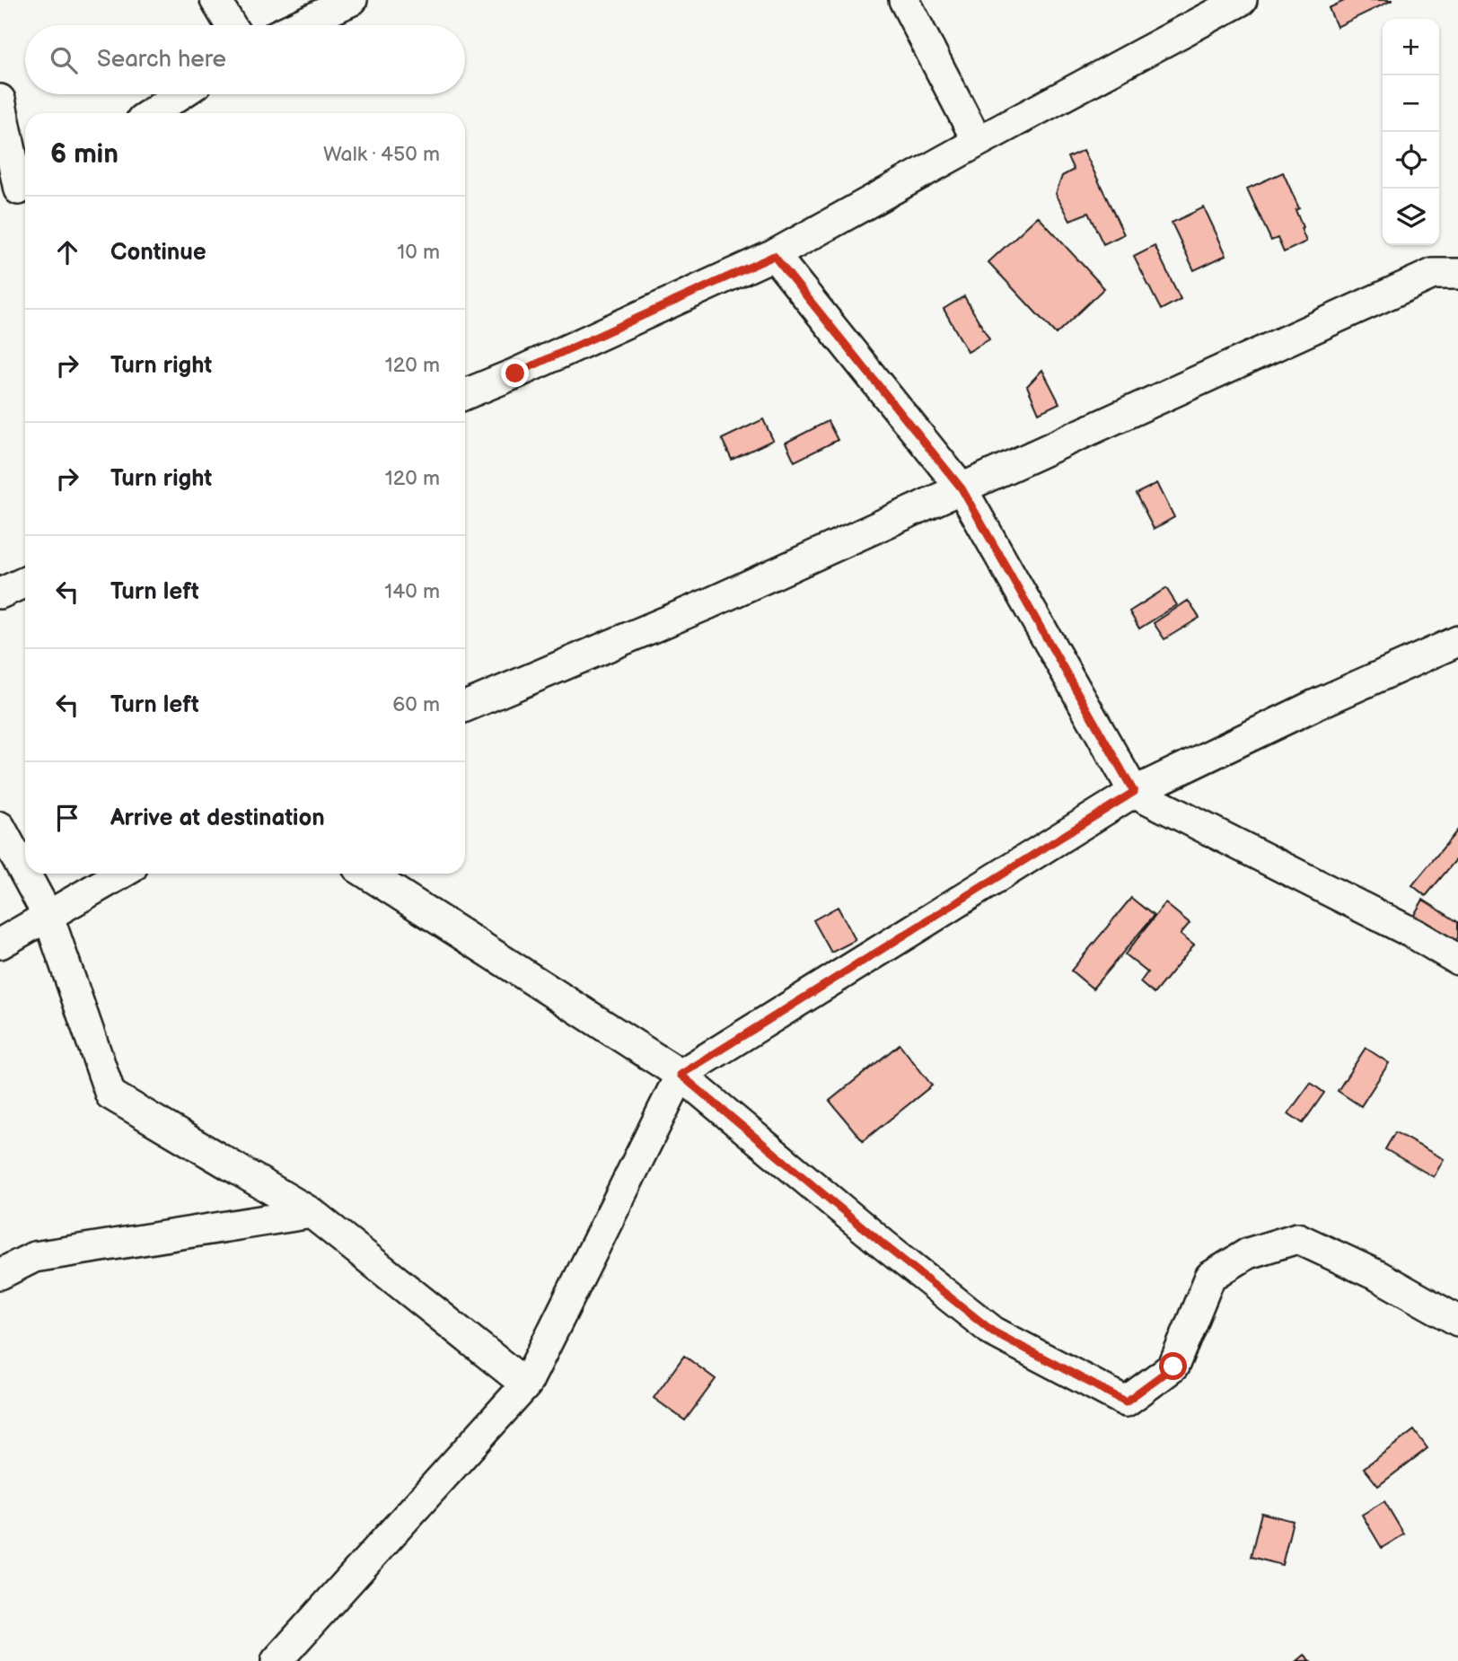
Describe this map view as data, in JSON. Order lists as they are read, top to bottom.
{
  "page": {
    "map_buttons": ["+", "−"],
    "search": "Search here",
    "heading": ["6 min", "Walk · 450 m"],
    "list": [
      ["Continue", "10 m"],
      ["Turn right", "120 m"],
      ["Turn right", "120 m"],
      ["Turn left", "140 m"],
      ["Turn left", "60 m"],
      "Arrive at destination"
    ]
  }
}
